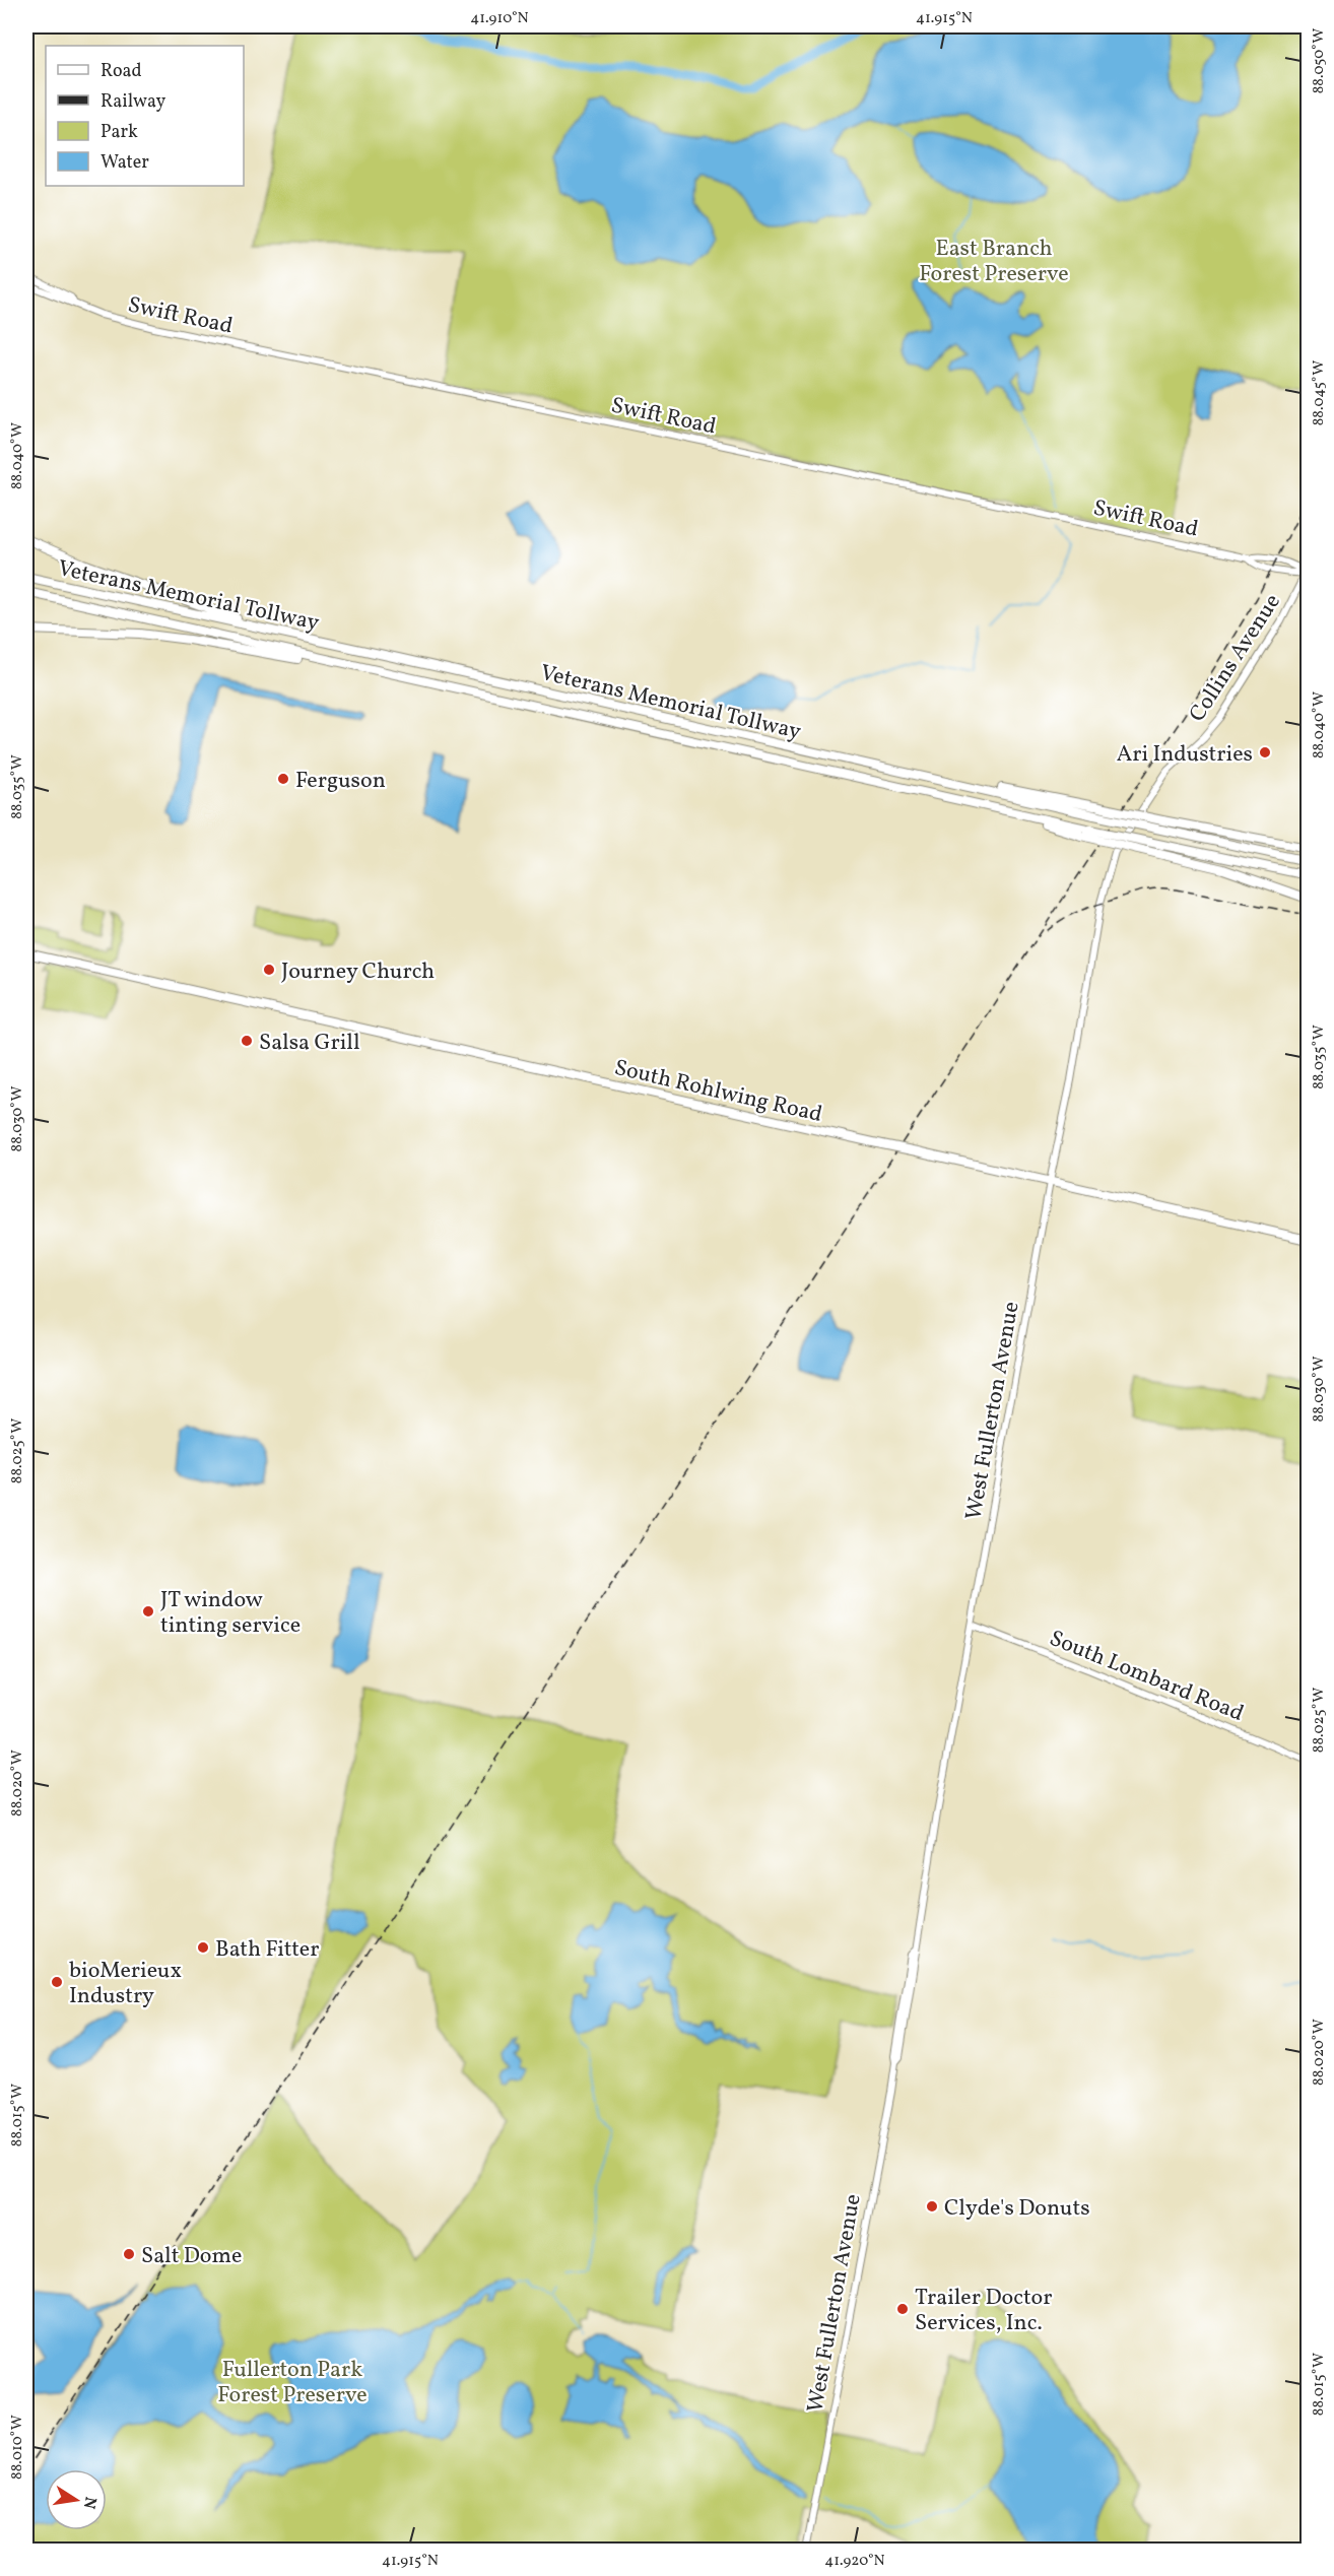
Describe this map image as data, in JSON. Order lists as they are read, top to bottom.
{
  "streets": {
    "highway": ["Veterans Memorial Tollway"],
    "main road": ["South Rohlwing Road"],
    "street": [
      "Swift Road",
      "Collins Avenue",
      "West Fullerton Avenue",
      "South Lombard Road"
    ]
  },
  "crossings": [
    ["Swift Road", "Collins Avenue"],
    ["Collins Avenue", "West Fullerton Avenue"],
    ["South Rohlwing Road", "West Fullerton Avenue"],
    ["West Fullerton Avenue", "South Lombard Road"]
  ],
  "parks": ["East Branch Forest Preserve", "Fullerton Park Forest Preserve"],
  "places": [
    "Ari Industries",
    "Ferguson",
    "Journey Church",
    "Salsa Grill",
    "JT window tinting service",
    "Bath Fitter",
    "bioMerieux Industry",
    "Clyde's Donuts",
    "Salt Dome",
    "Trailer Doctor Services, Inc."
  ],
  "legend": [
    "Road",
    "Railway",
    "Park",
    "Water"
  ],
  "north": "right",
  "coordinates": [
    "41.910°N",
    "41.915°N",
    "88.050°W",
    "88.045°W",
    "88.040°W",
    "88.035°W",
    "88.030°W",
    "88.025°W",
    "88.020°W",
    "88.015°W",
    "88.010°W",
    "41.920°N"
  ]
}
